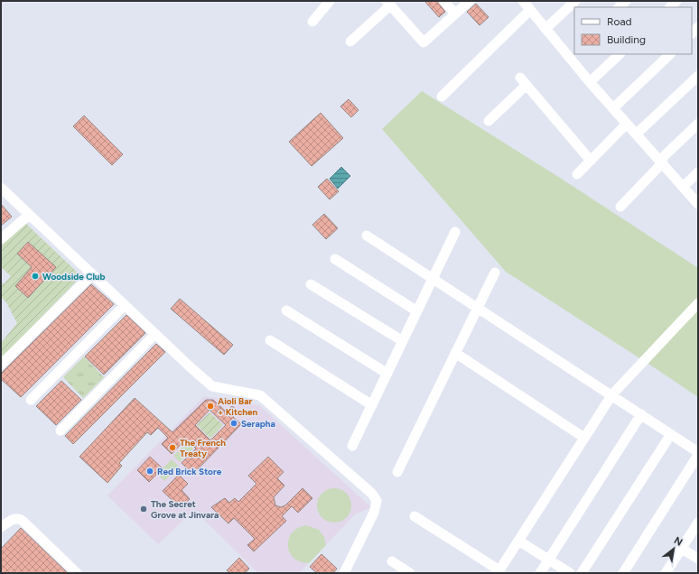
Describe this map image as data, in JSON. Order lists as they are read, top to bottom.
{
  "places": [
    "Woodside Club",
    "Aioli Bar + Kitchen",
    "Serapha",
    "The French Treaty",
    "Red Brick Store",
    "The Secret Grove at Jinvara"
  ],
  "legend": ["Road", "Building"],
  "north": "top right"
}
